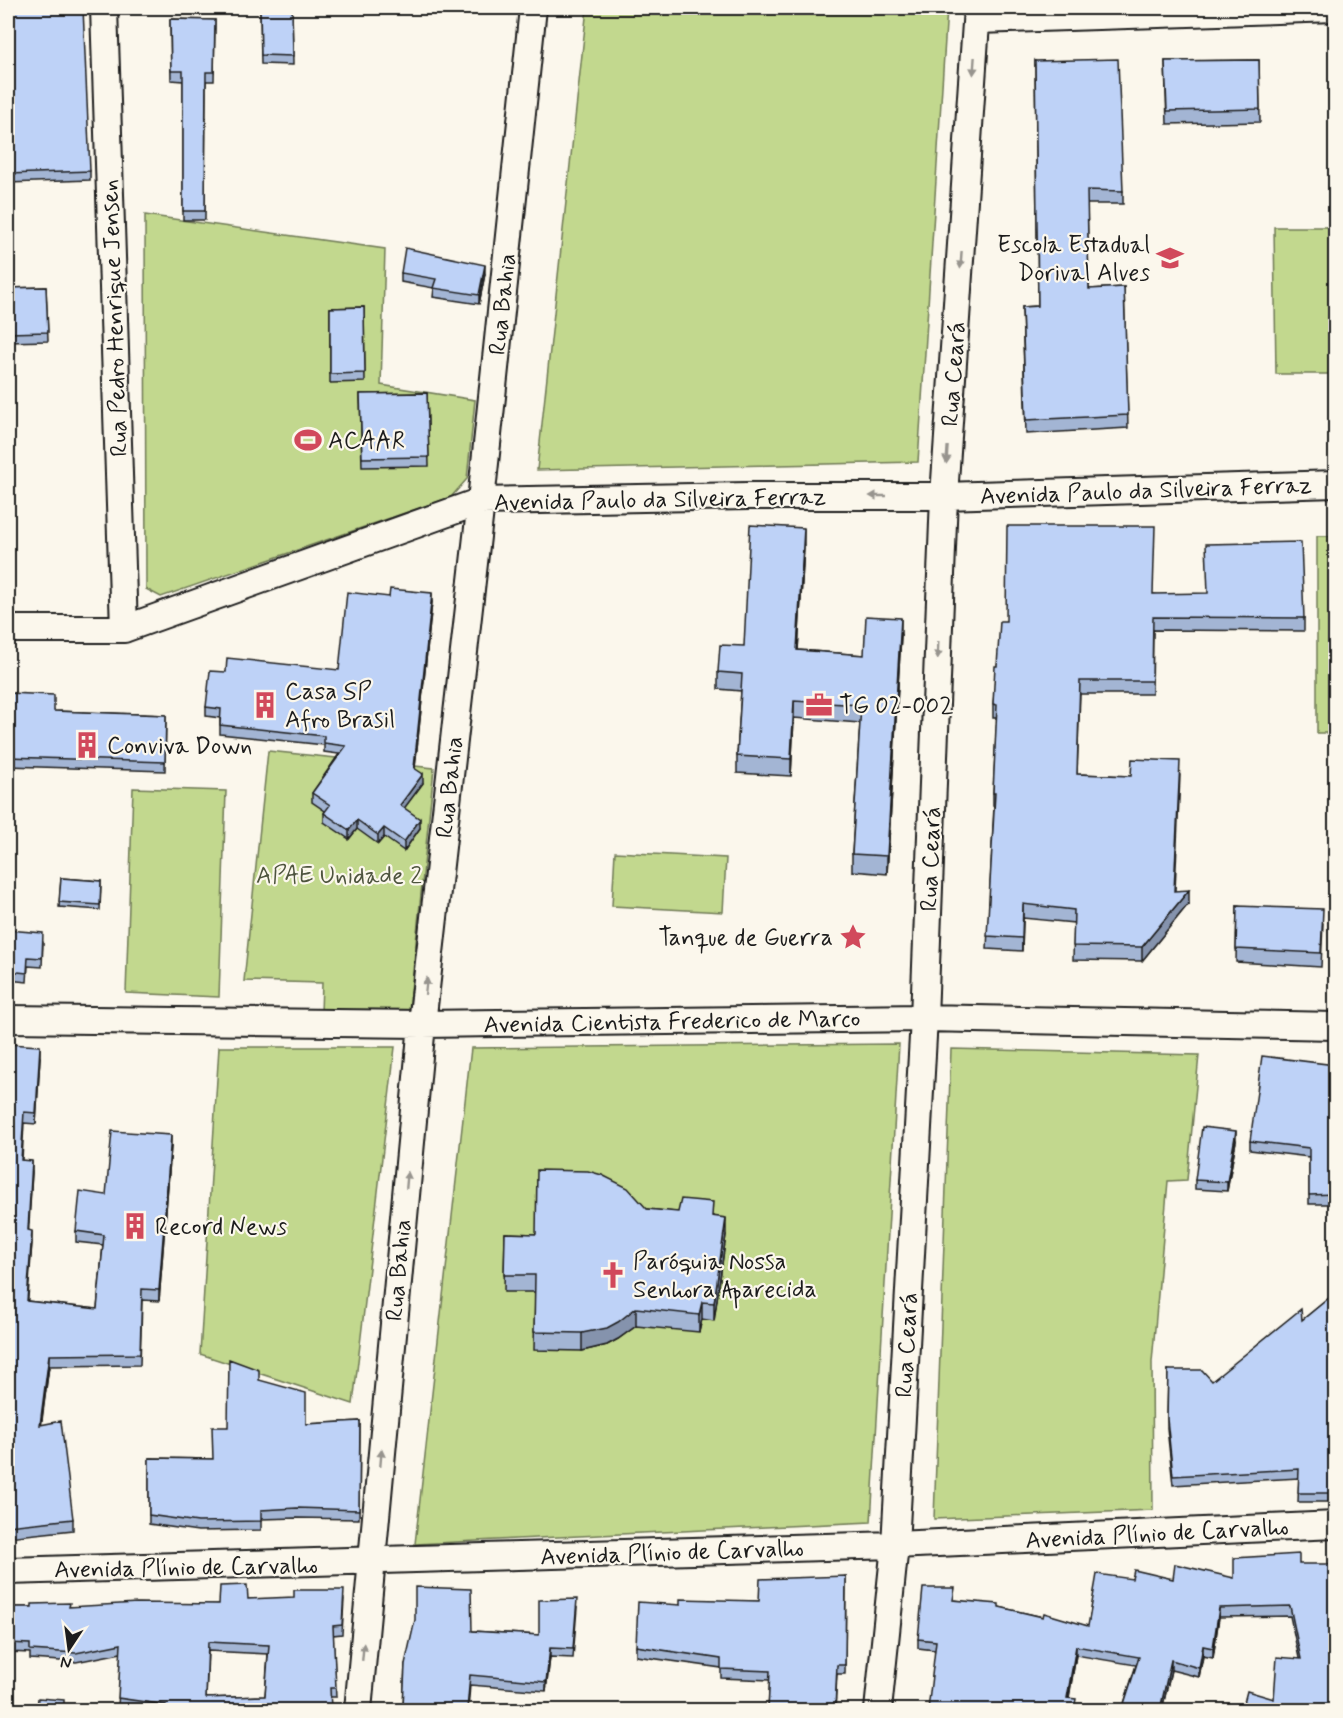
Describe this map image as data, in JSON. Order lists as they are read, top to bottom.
{
  "streets": {
    "street": [
      "Rua Bahia",
      "Rua Pedro Henrique Jensen",
      "Rua Ceará",
      "Avenida Paulo da Silveira Ferraz",
      "Avenida Cientista Frederico de Marco",
      "Avenida Plínio de Carvalho"
    ]
  },
  "crossings": [
    ["Rua Bahia", "Avenida Paulo da Silveira Ferraz"],
    ["Rua Bahia", "Avenida Cientista Frederico de Marco"],
    ["Rua Bahia", "Avenida Plínio de Carvalho"],
    ["Rua Pedro Henrique Jensen", "Avenida Paulo da Silveira Ferraz"],
    ["Rua Ceará", "Avenida Paulo da Silveira Ferraz"],
    ["Rua Ceará", "Avenida Cientista Frederico de Marco"],
    ["Rua Ceará", "Avenida Plínio de Carvalho"]
  ],
  "one_way": ["Rua Bahia", "Rua Ceará"],
  "parks": ["APAE Unidade 2"],
  "places": {
    "school or university": ["Escola Estadual Dorival Alves"],
    "sports": ["ACAAR"],
    "building": ["Casa SP Afro Brasil", "Conviva Down", "Record News"],
    "office": ["TG 02-002"],
    "place": ["Tanque de Guerra"],
    "church": ["Paróquia Nossa Senhora Aparecida"]
  },
  "north": "bottom"
}
